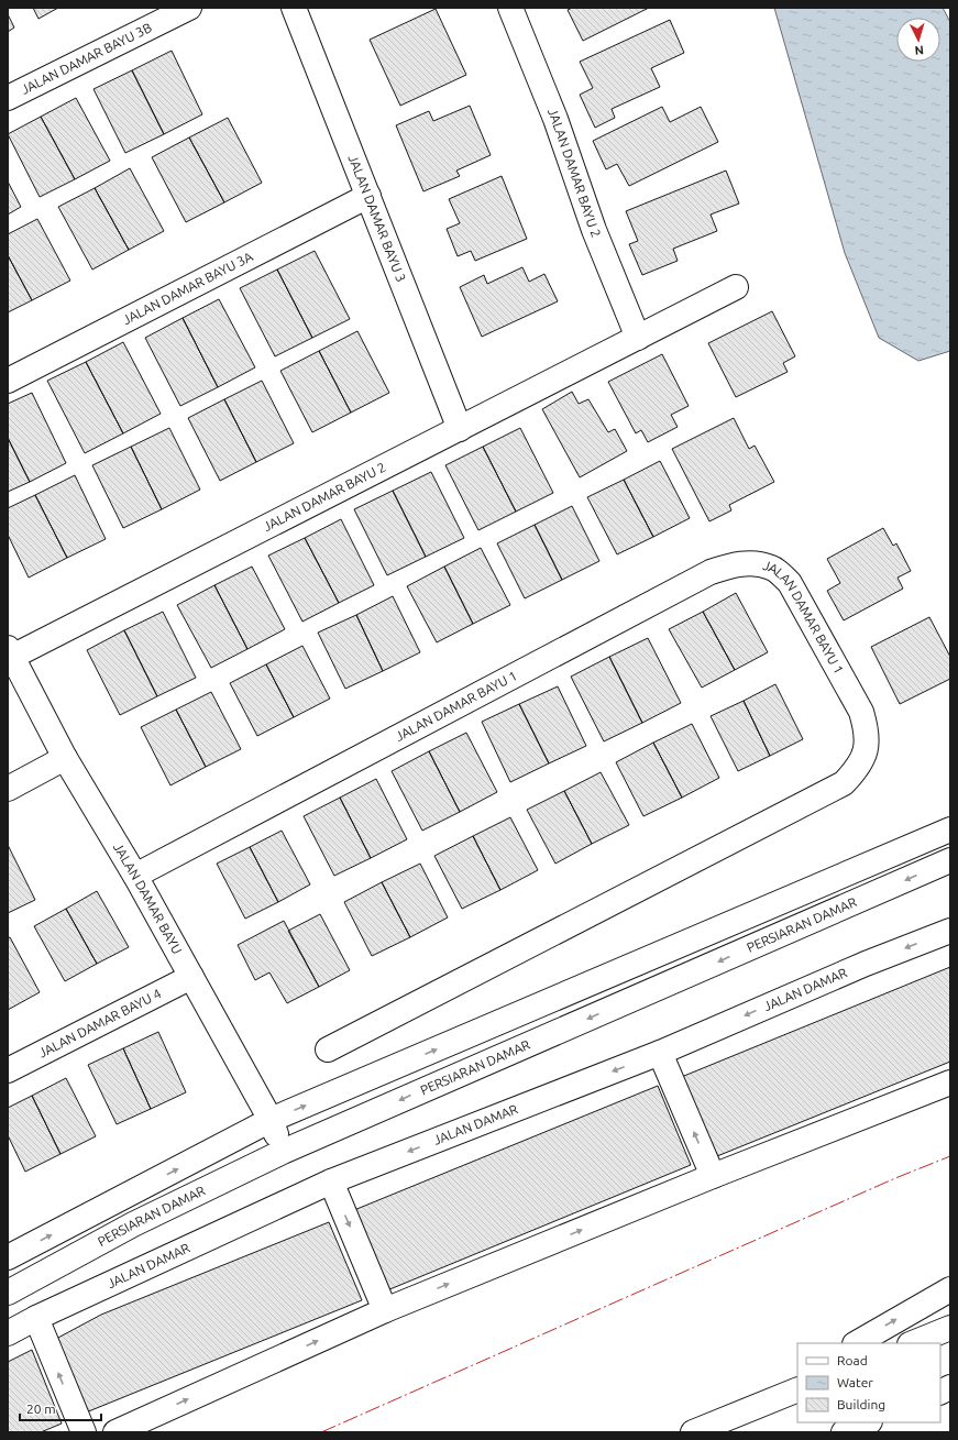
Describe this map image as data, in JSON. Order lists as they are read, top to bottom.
{
  "streets": {
    "street": [
      "JALAN DAMAR BAYU 3B",
      "JALAN DAMAR BAYU 2",
      "JALAN DAMAR BAYU 3",
      "JALAN DAMAR BAYU 3A",
      "JALAN DAMAR BAYU 1",
      "JALAN DAMAR BAYU",
      "PERSIARAN DAMAR",
      "JALAN DAMAR",
      "JALAN DAMAR BAYU 4"
    ]
  },
  "crossings": [
    ["JALAN DAMAR BAYU 2", "JALAN DAMAR BAYU 3"],
    ["JALAN DAMAR BAYU 2", "JALAN DAMAR BAYU"],
    ["JALAN DAMAR BAYU 3", "JALAN DAMAR BAYU 3A"],
    ["JALAN DAMAR BAYU 1", "JALAN DAMAR BAYU"],
    ["JALAN DAMAR BAYU", "PERSIARAN DAMAR"],
    ["JALAN DAMAR BAYU", "JALAN DAMAR BAYU 4"]
  ],
  "legend": ["Road", "Water", "Building"],
  "scale_bar": "20 m",
  "north": "bottom"
}
